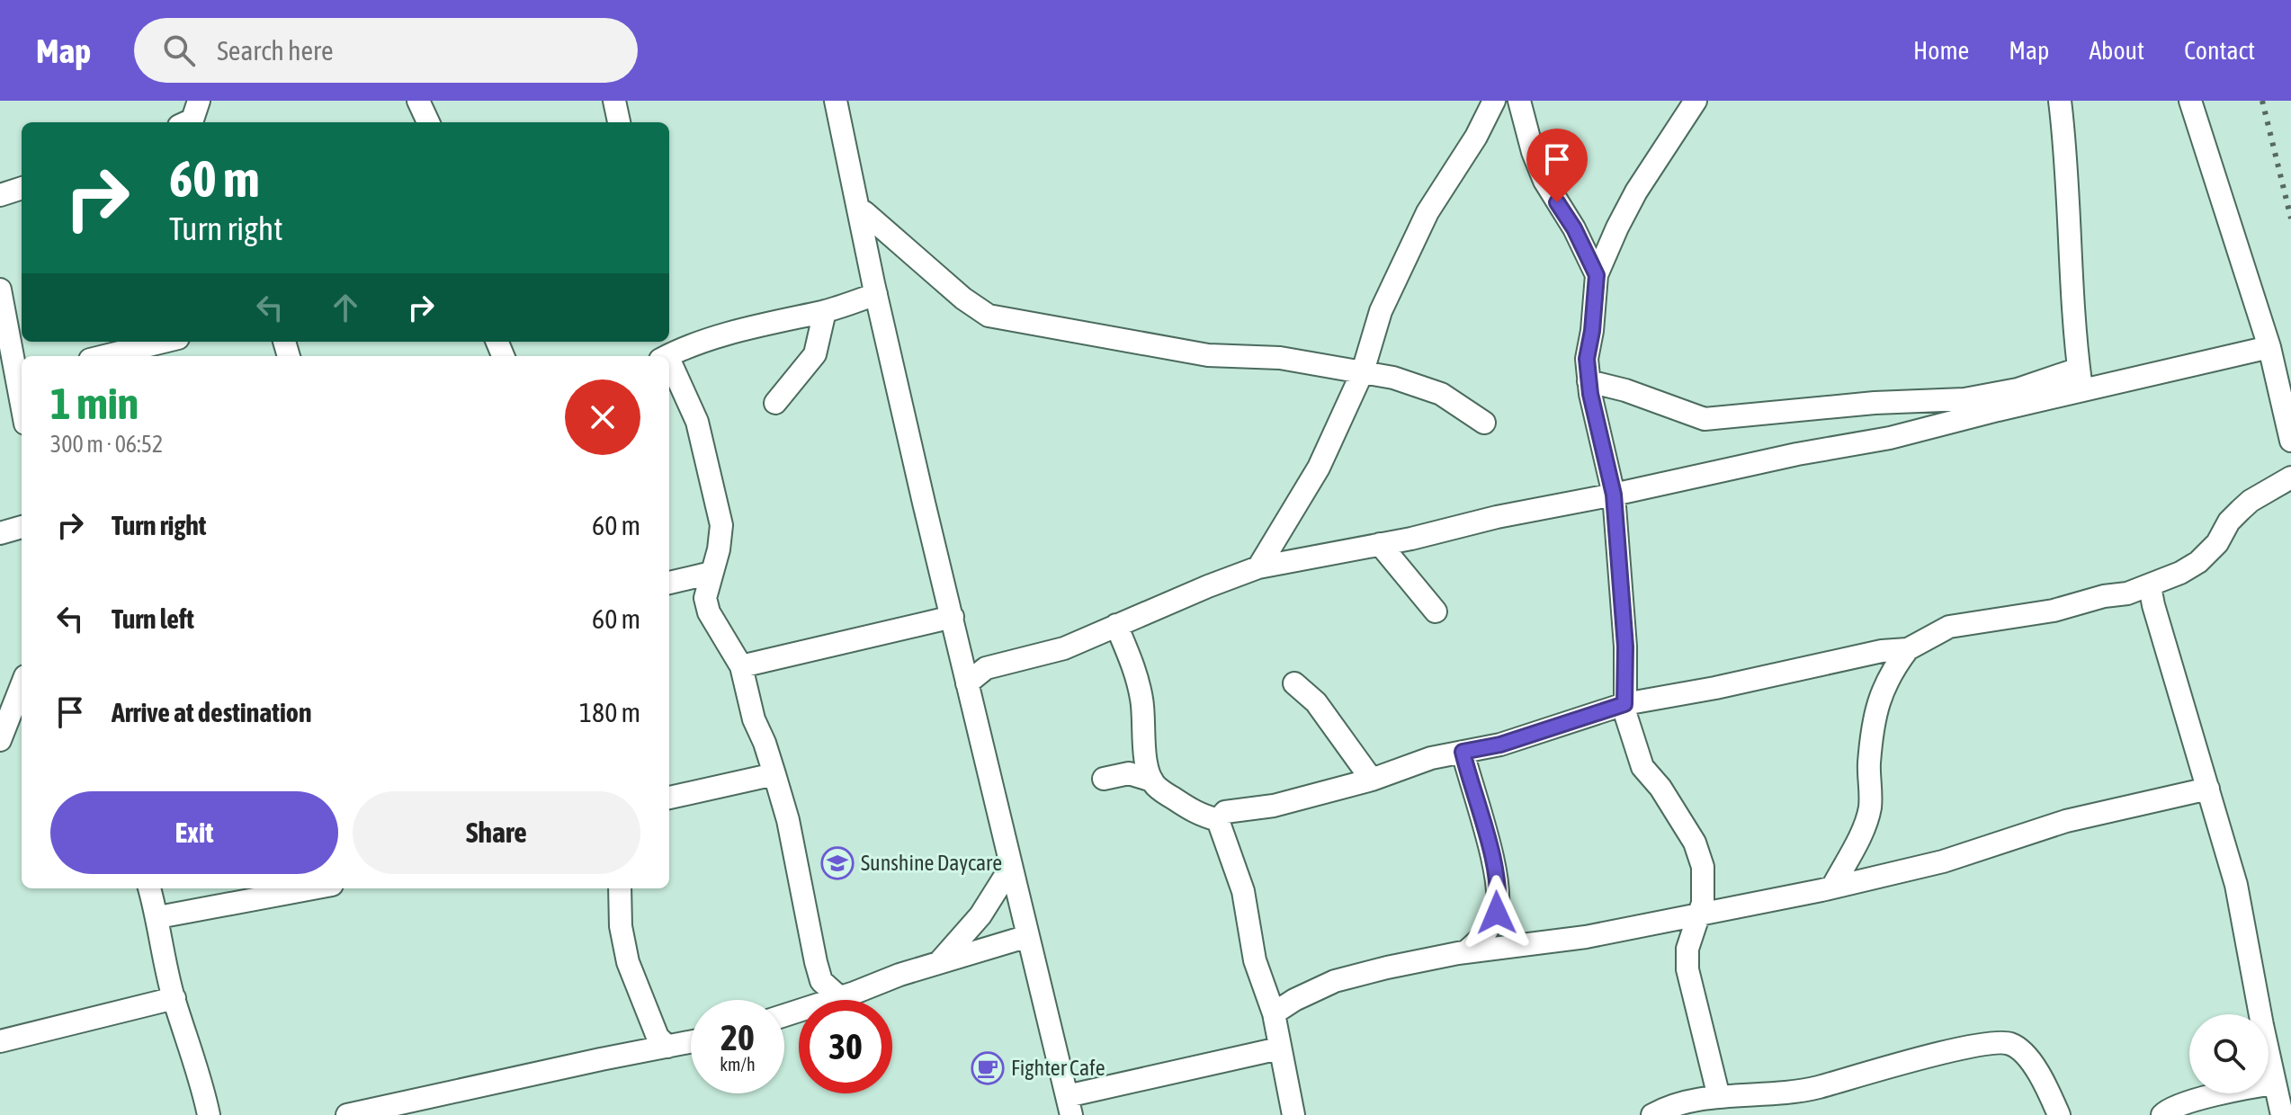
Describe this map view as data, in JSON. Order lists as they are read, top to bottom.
{
  "places": {
    "school or university": ["Sunshine Daycare"],
    "cafe": ["Fighter Cafe"]
  },
  "page": {
    "header": "Map",
    "search": "Search here",
    "nav": [
      "Home",
      "Map",
      "About",
      "Contact"
    ],
    "turn": ["60 m", "Turn right"],
    "heading": ["1 min", "300 m · 06:52"],
    "list": [
      {
        "name": "Turn right",
        "value": "60 m"
      },
      {
        "name": "Turn left",
        "value": "60 m"
      },
      {
        "name": "Arrive at destination",
        "value": "180 m"
      }
    ],
    "buttons": ["Exit", "Share"],
    "speed": "20 km/h",
    "limit": "30"
  }
}
